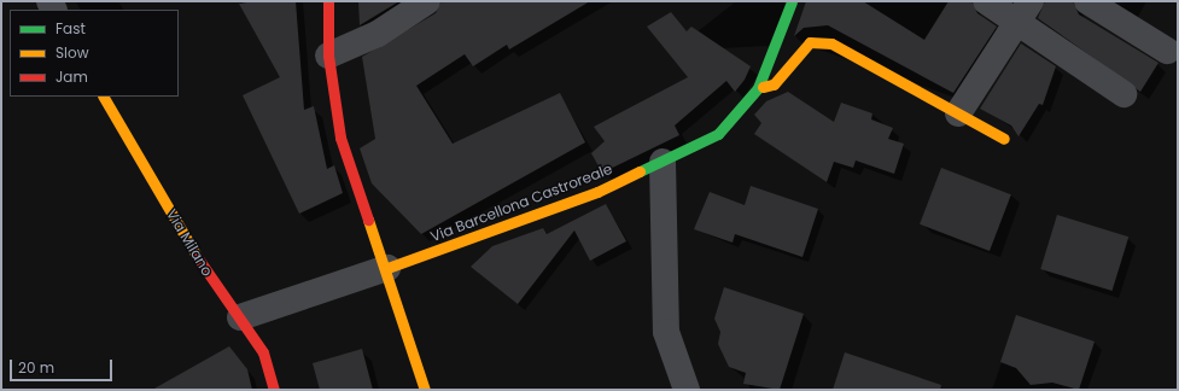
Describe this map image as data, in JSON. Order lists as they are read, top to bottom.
{
  "streets": {
    "street": ["Via Barcellona Castroreale", "Via Milano"]
  },
  "legend": ["Fast", "Slow", "Jam"],
  "scale_bar": "20 m"
}
